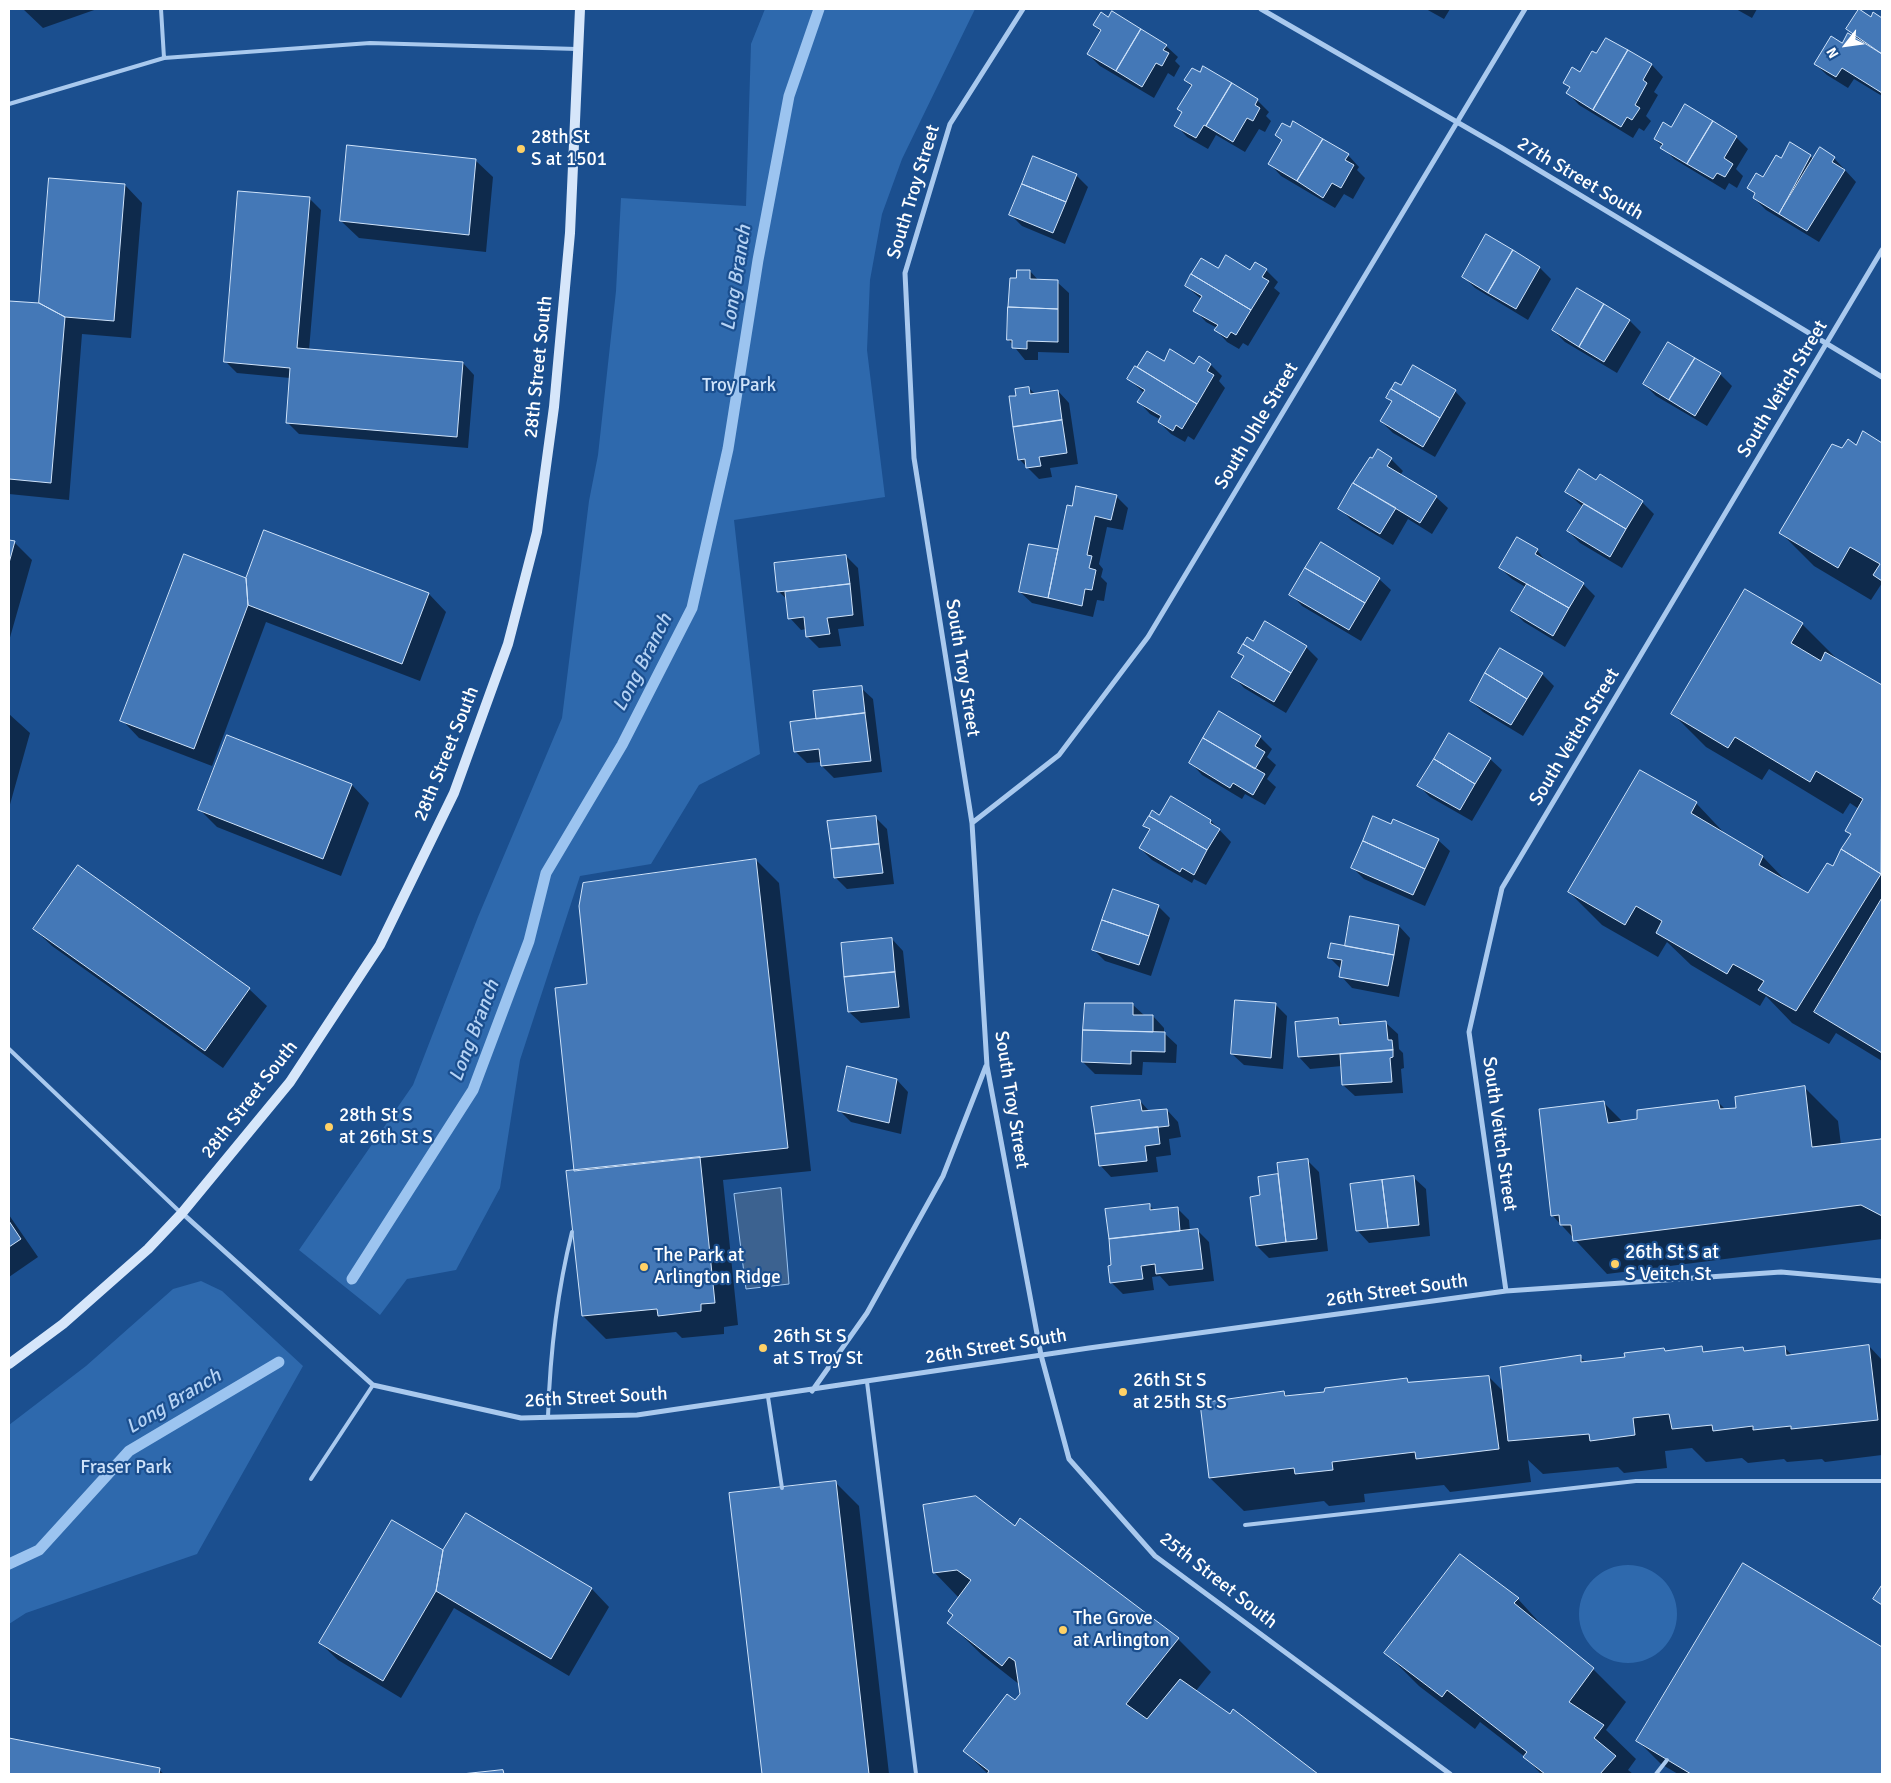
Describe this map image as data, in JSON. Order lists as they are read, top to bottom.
{
  "streets": {
    "street": [
      "27th Street South",
      "South Troy Street",
      "28th Street South",
      "South Veitch Street",
      "South Uhle Street",
      "26th Street South",
      "25th Street South"
    ]
  },
  "crossings": [
    ["27th Street South", "South Veitch Street"],
    ["27th Street South", "South Uhle Street"],
    ["South Troy Street", "South Uhle Street"],
    ["South Troy Street", "26th Street South"],
    ["South Troy Street", "25th Street South"],
    ["28th Street South", "26th Street South"],
    ["South Veitch Street", "26th Street South"],
    ["26th Street South", "25th Street South"]
  ],
  "water": ["Long Branch"],
  "parks": ["Troy Park", "Fraser Park"],
  "places": [
    "28th St S at 1501",
    "28th St S at 26th St S",
    "26th St S at S Veitch St",
    "The Park at Arlington Ridge",
    "26th St S at S Troy St",
    "26th St S at 25th St S",
    "The Grove at Arlington"
  ],
  "north": "bottom left"
}
